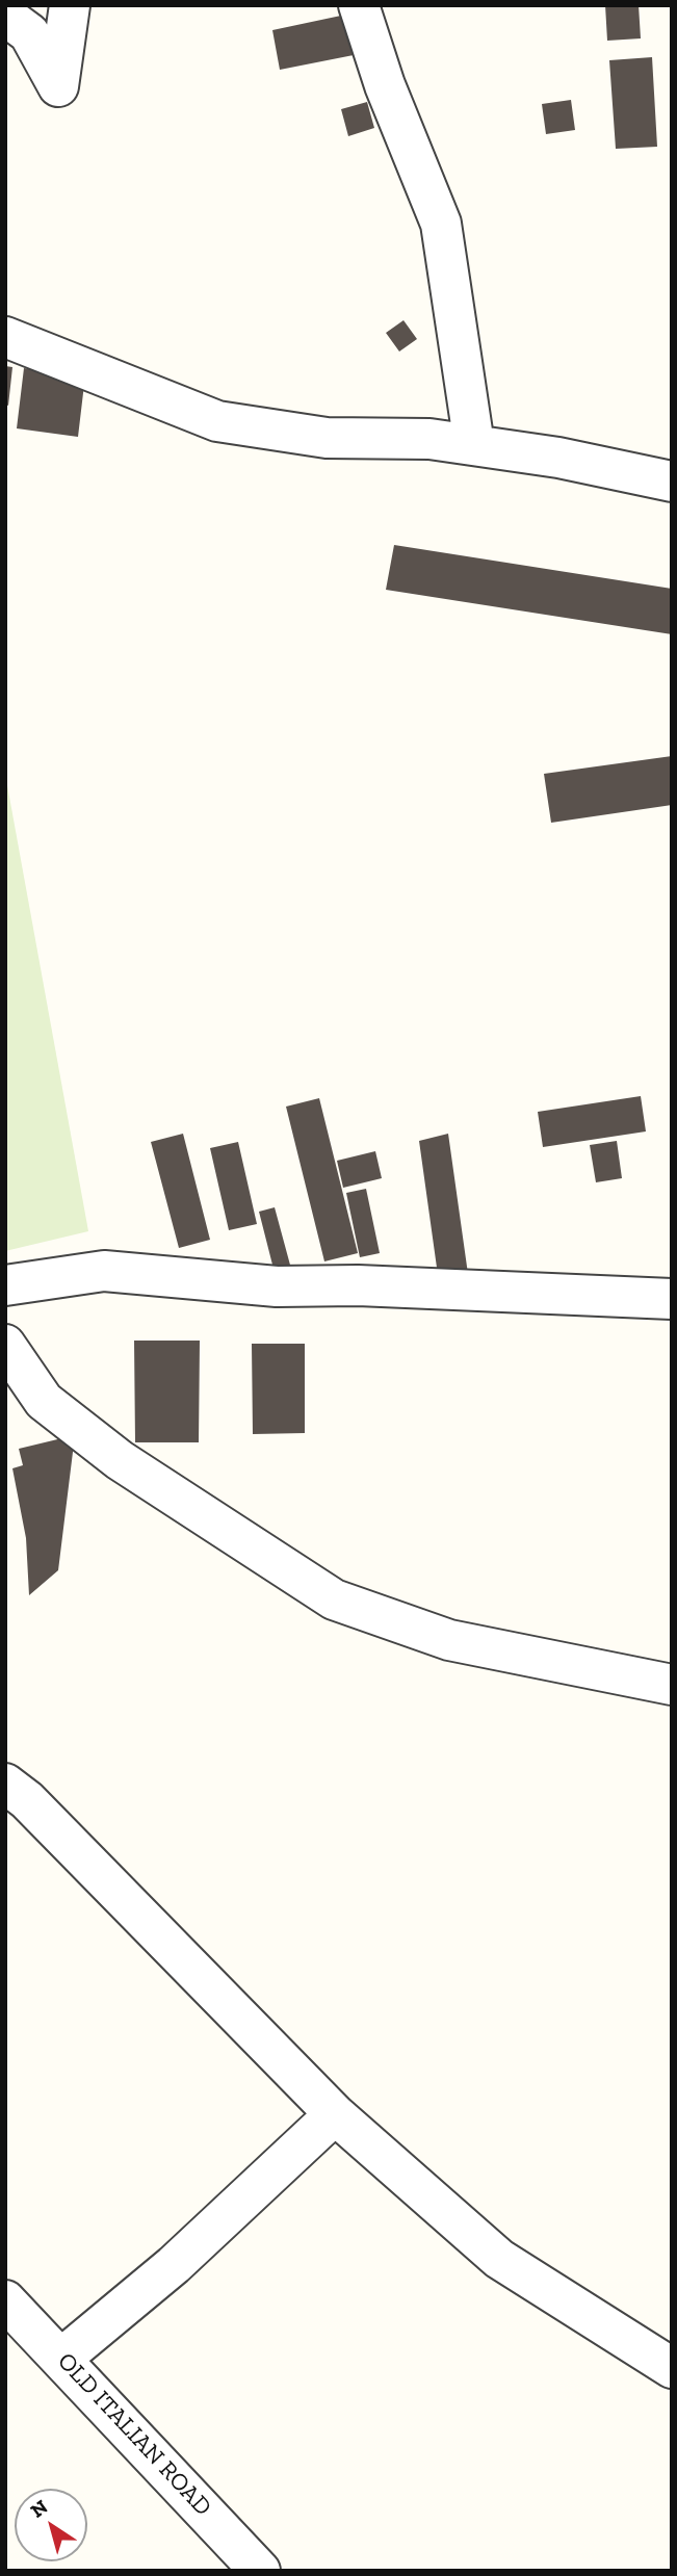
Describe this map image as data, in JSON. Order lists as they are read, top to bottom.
{
  "streets": {
    "street": ["OLD ITALIAN ROAD"]
  },
  "north": "top left"
}
